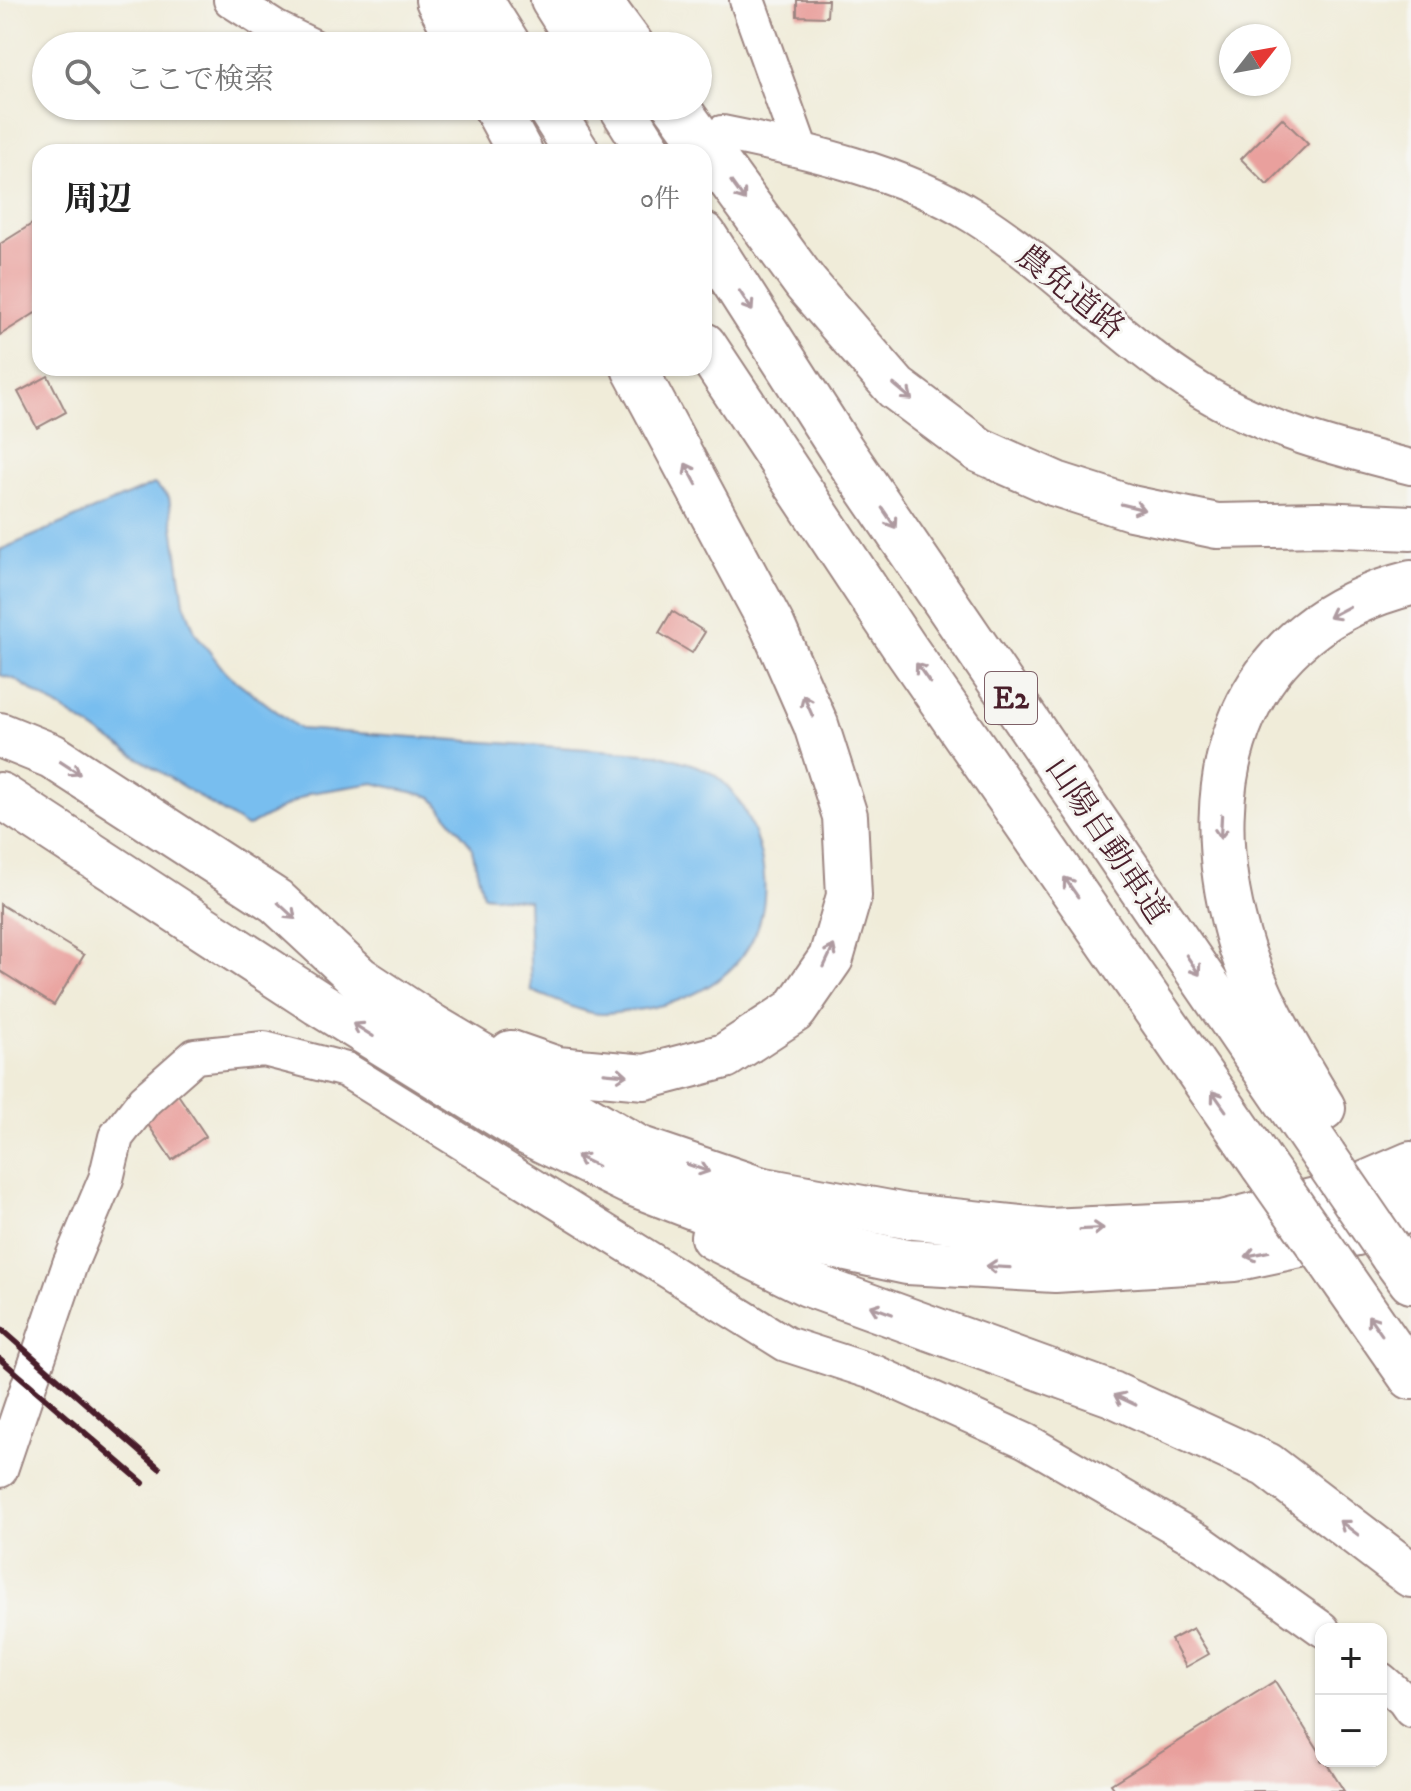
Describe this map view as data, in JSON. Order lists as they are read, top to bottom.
{
  "streets": {
    "highway": ["E2", "山陽自動車道"],
    "street": ["農免道路"]
  },
  "north": "top right",
  "page": {
    "search": "ここで検索",
    "heading": ["周辺", "0件"],
    "map_buttons": ["+", "−"]
  }
}
